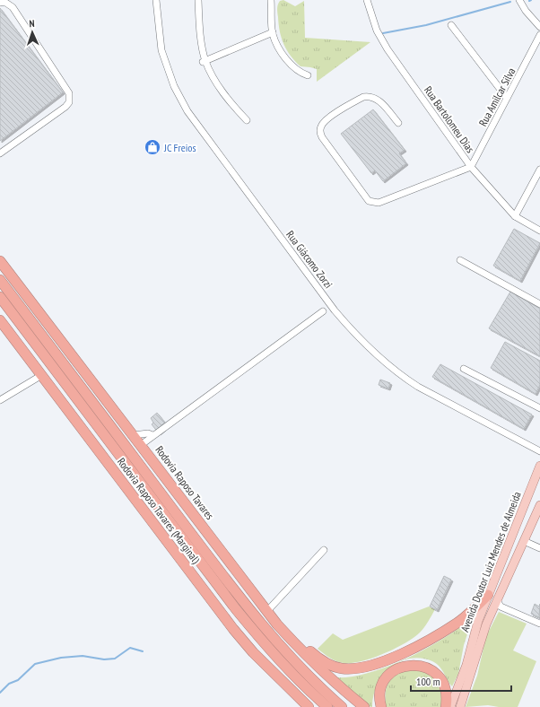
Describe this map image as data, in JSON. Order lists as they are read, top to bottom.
{
  "streets": {
    "highway": ["Rodovia Raposo Tavares", "Rodovia Raposo Tavares (Marginal)"],
    "main road": ["Avenida Doutor Luiz Mendes de Almeida"],
    "street": ["Rua Amilcar Silva", "Rua Bartolomeu Dias", "Rua Giácomo Zorzi"]
  },
  "crossings": [
    ["Rua Amilcar Silva", "Rua Bartolomeu Dias"]
  ],
  "places": {
    "shop": ["JC Freios"]
  },
  "scale_bar": "100 m",
  "north": "top"
}
